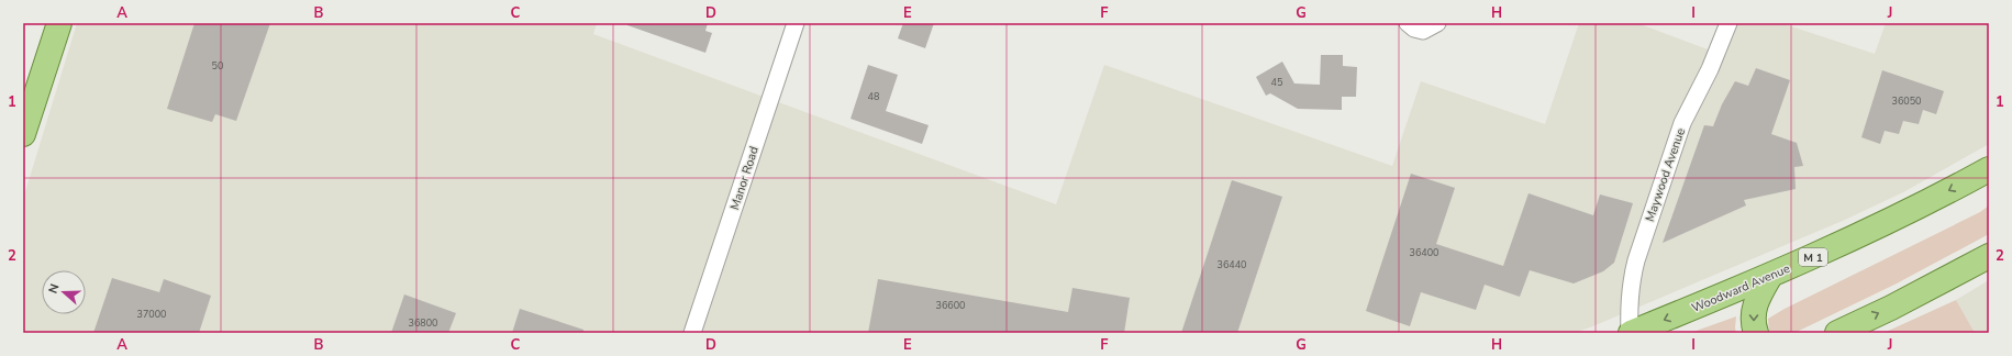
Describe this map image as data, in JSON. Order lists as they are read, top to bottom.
{
  "streets": {
    "main road": ["M 1", "Woodward Avenue"],
    "street": ["Maywood Avenue", "Manor Road"]
  },
  "crossings": [
    ["Maywood Avenue", "Woodward Avenue"]
  ],
  "house_numbers": [
    "50",
    "45",
    "48",
    "36050",
    "36400",
    "36440",
    "36600",
    "37000",
    "36800"
  ],
  "north": "left",
  "grid": {
    "columns": [
      "A",
      "B",
      "C",
      "D",
      "E",
      "F",
      "G",
      "H",
      "I",
      "J"
    ],
    "rows": ["1", "2"]
  }
}
